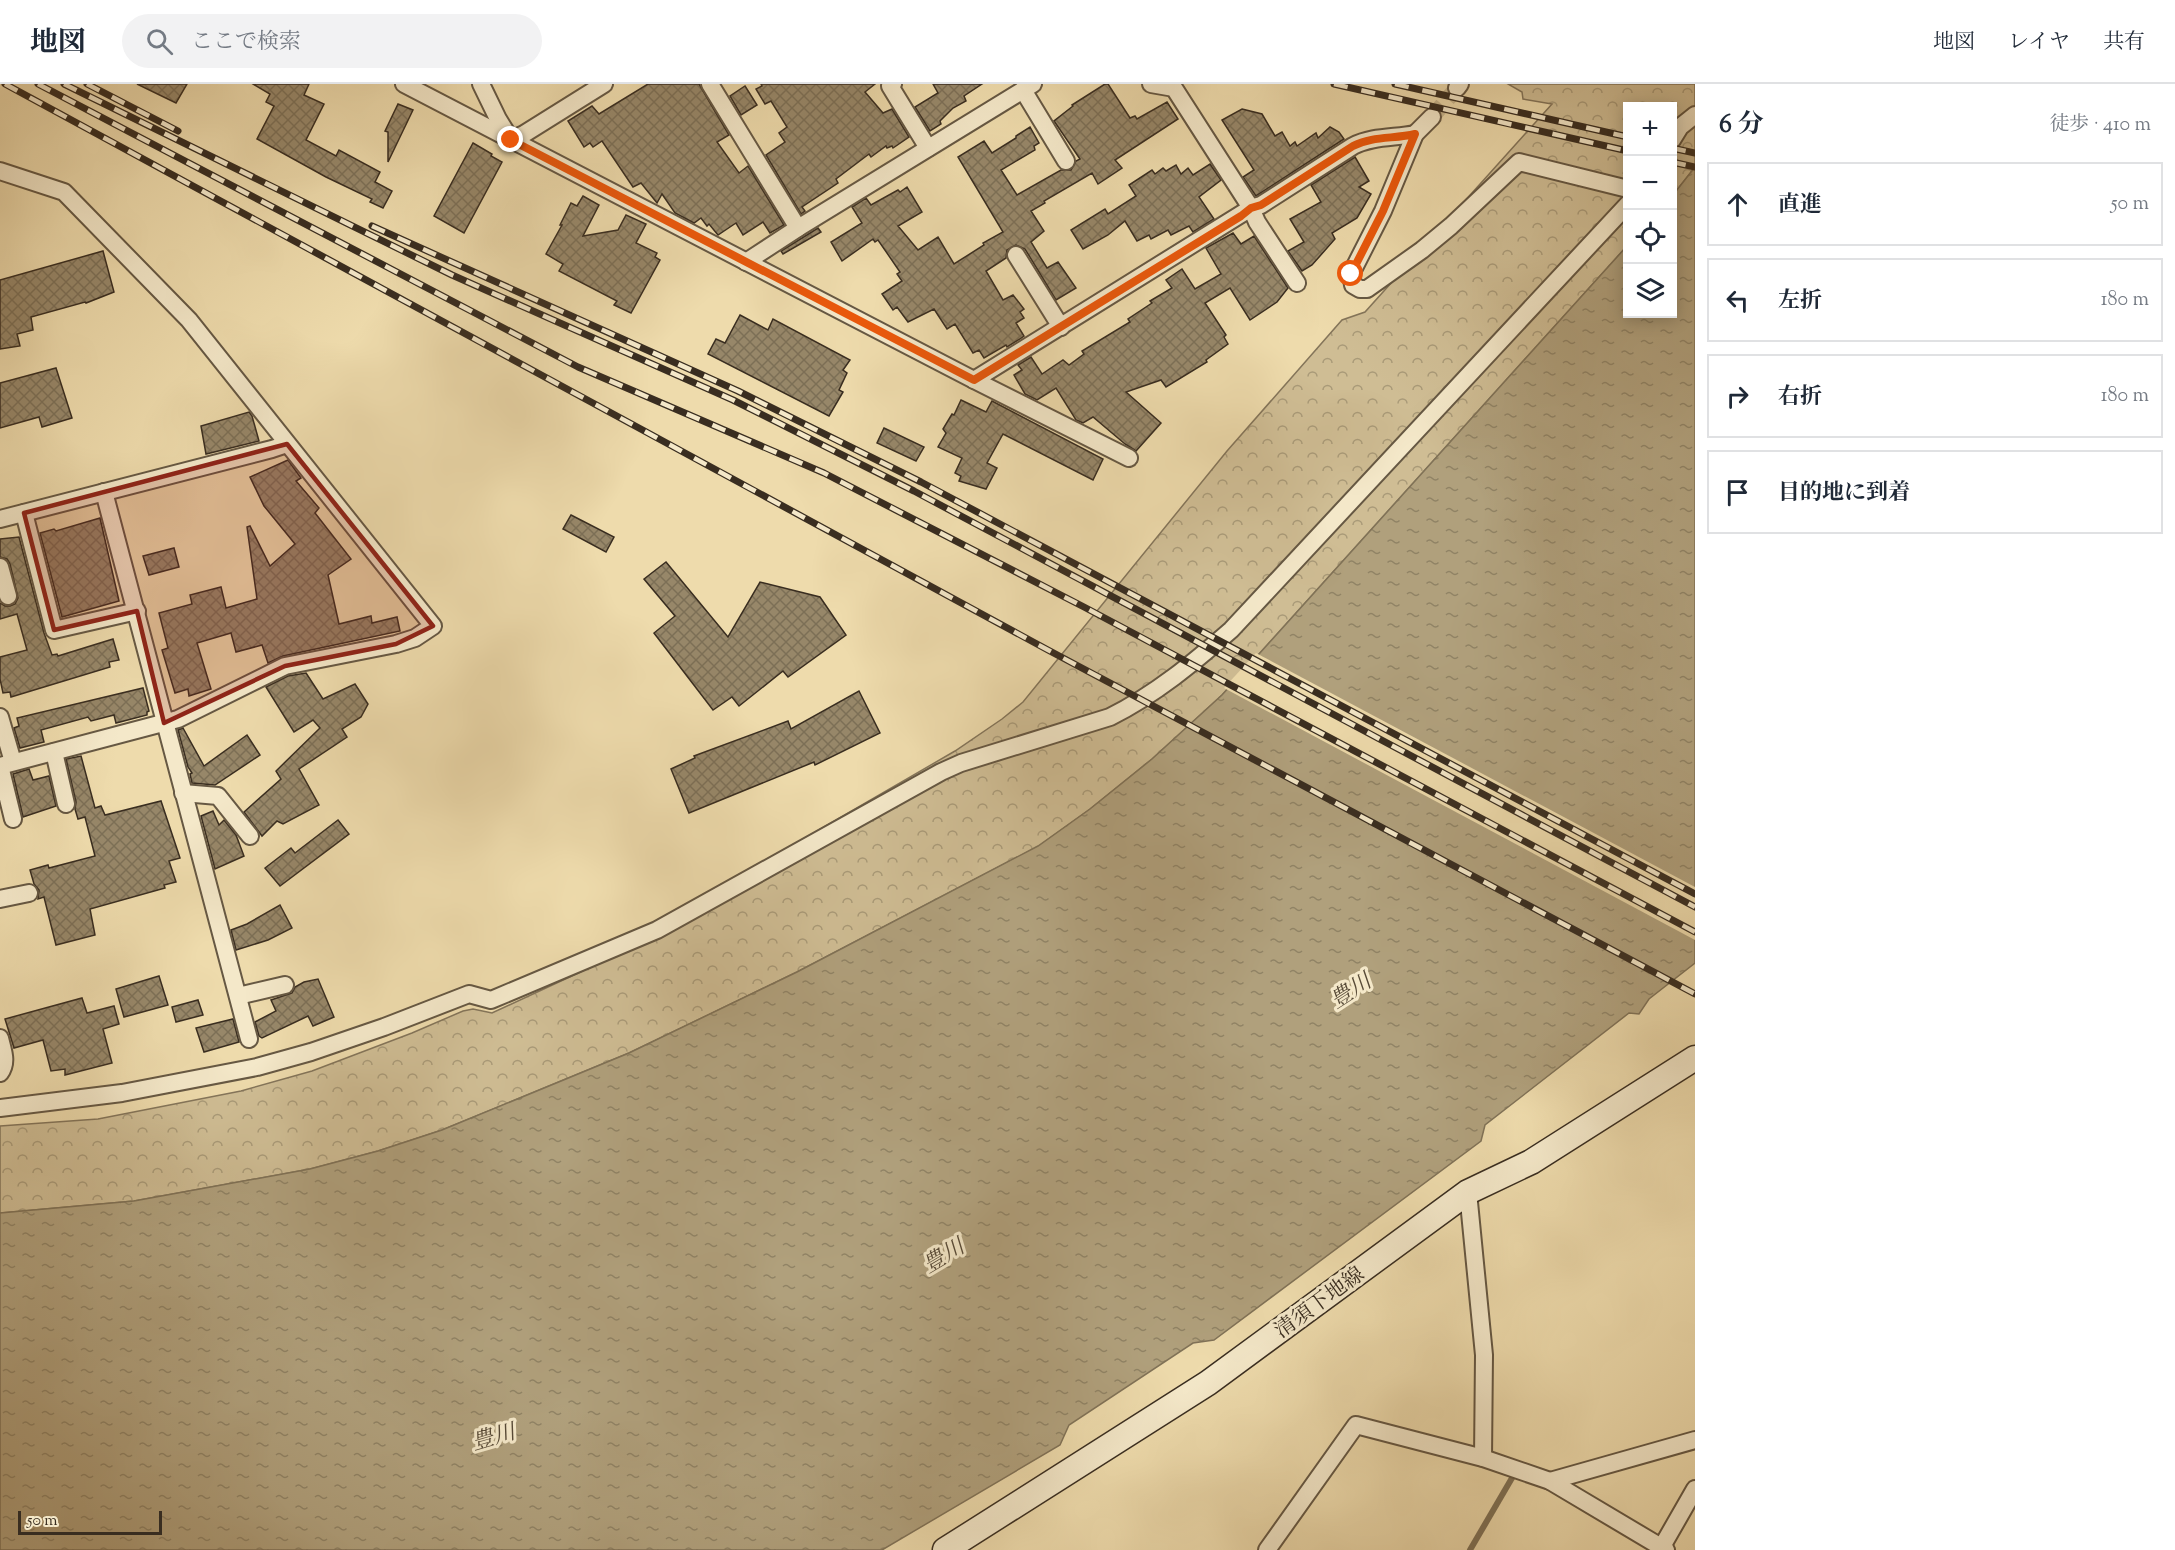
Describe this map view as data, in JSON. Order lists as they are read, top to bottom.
{
  "streets": {
    "main road": ["清須下地線"]
  },
  "water": ["豊川"],
  "scale_bar": "50 m",
  "page": {
    "header": "地図",
    "search": "ここで検索",
    "nav": ["地図", "レイヤ", "共有"],
    "heading": ["6 分", "徒歩 · 410 m"],
    "map_buttons": ["+", "−"],
    "list": [
      ["直進", "50 m"],
      ["左折", "180 m"],
      ["右折", "180 m"],
      "目的地に到着"
    ],
    "scale": "50 m"
  }
}
